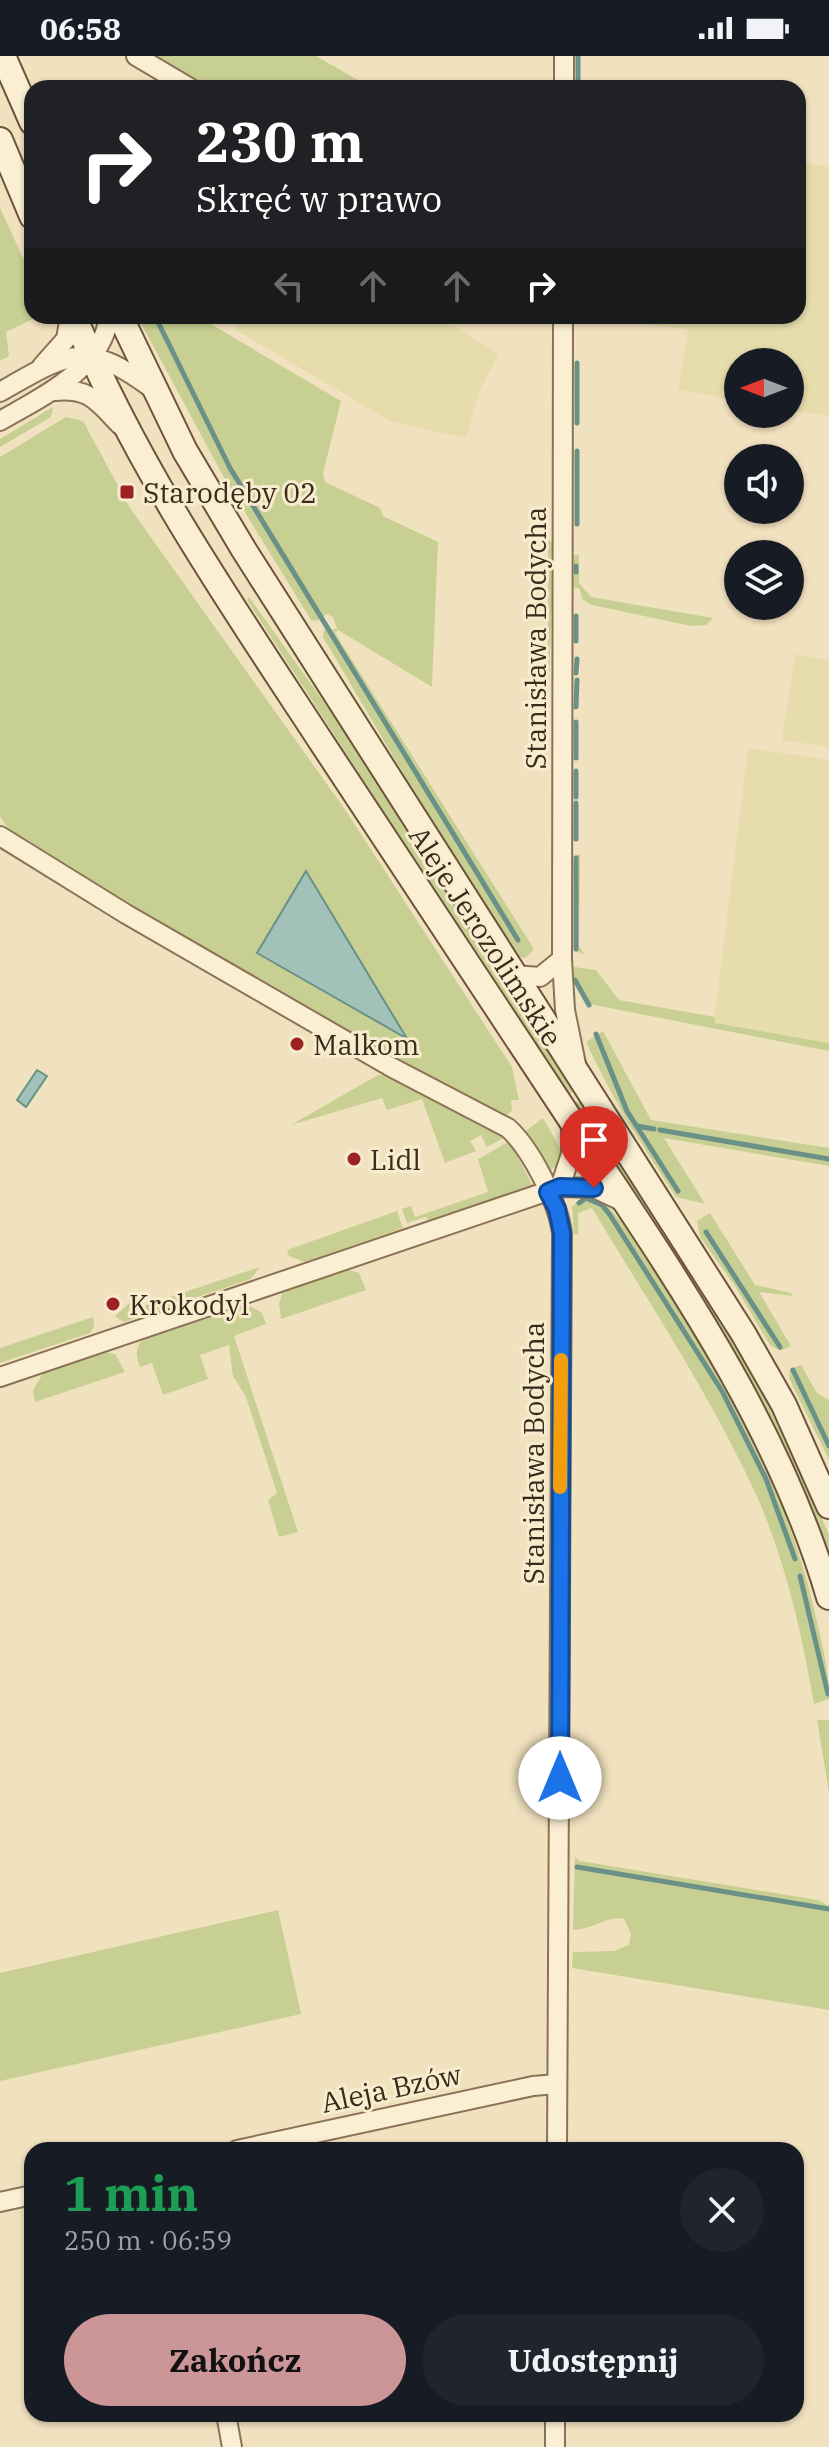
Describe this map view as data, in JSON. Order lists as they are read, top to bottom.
{
  "streets": {
    "main road": ["Aleje Jerozolimskie"],
    "street": ["Stanisława Bodycha", "Aleja Bzów"]
  },
  "crossings": [
    ["Stanisława Bodycha", "Aleje Jerozolimskie"],
    ["Stanisława Bodycha", "Aleja Bzów"]
  ],
  "places": {
    "transit": ["Starodęby 02"],
    "other": ["Malkom", "Lidl", "Krokodyl"]
  },
  "north": "left",
  "page": {
    "status": "06:58",
    "turn": ["230 m", "Skręć w prawo"],
    "heading": ["1 min", "250 m · 06:59"],
    "buttons": ["Zakończ", "Udostępnij"]
  }
}
